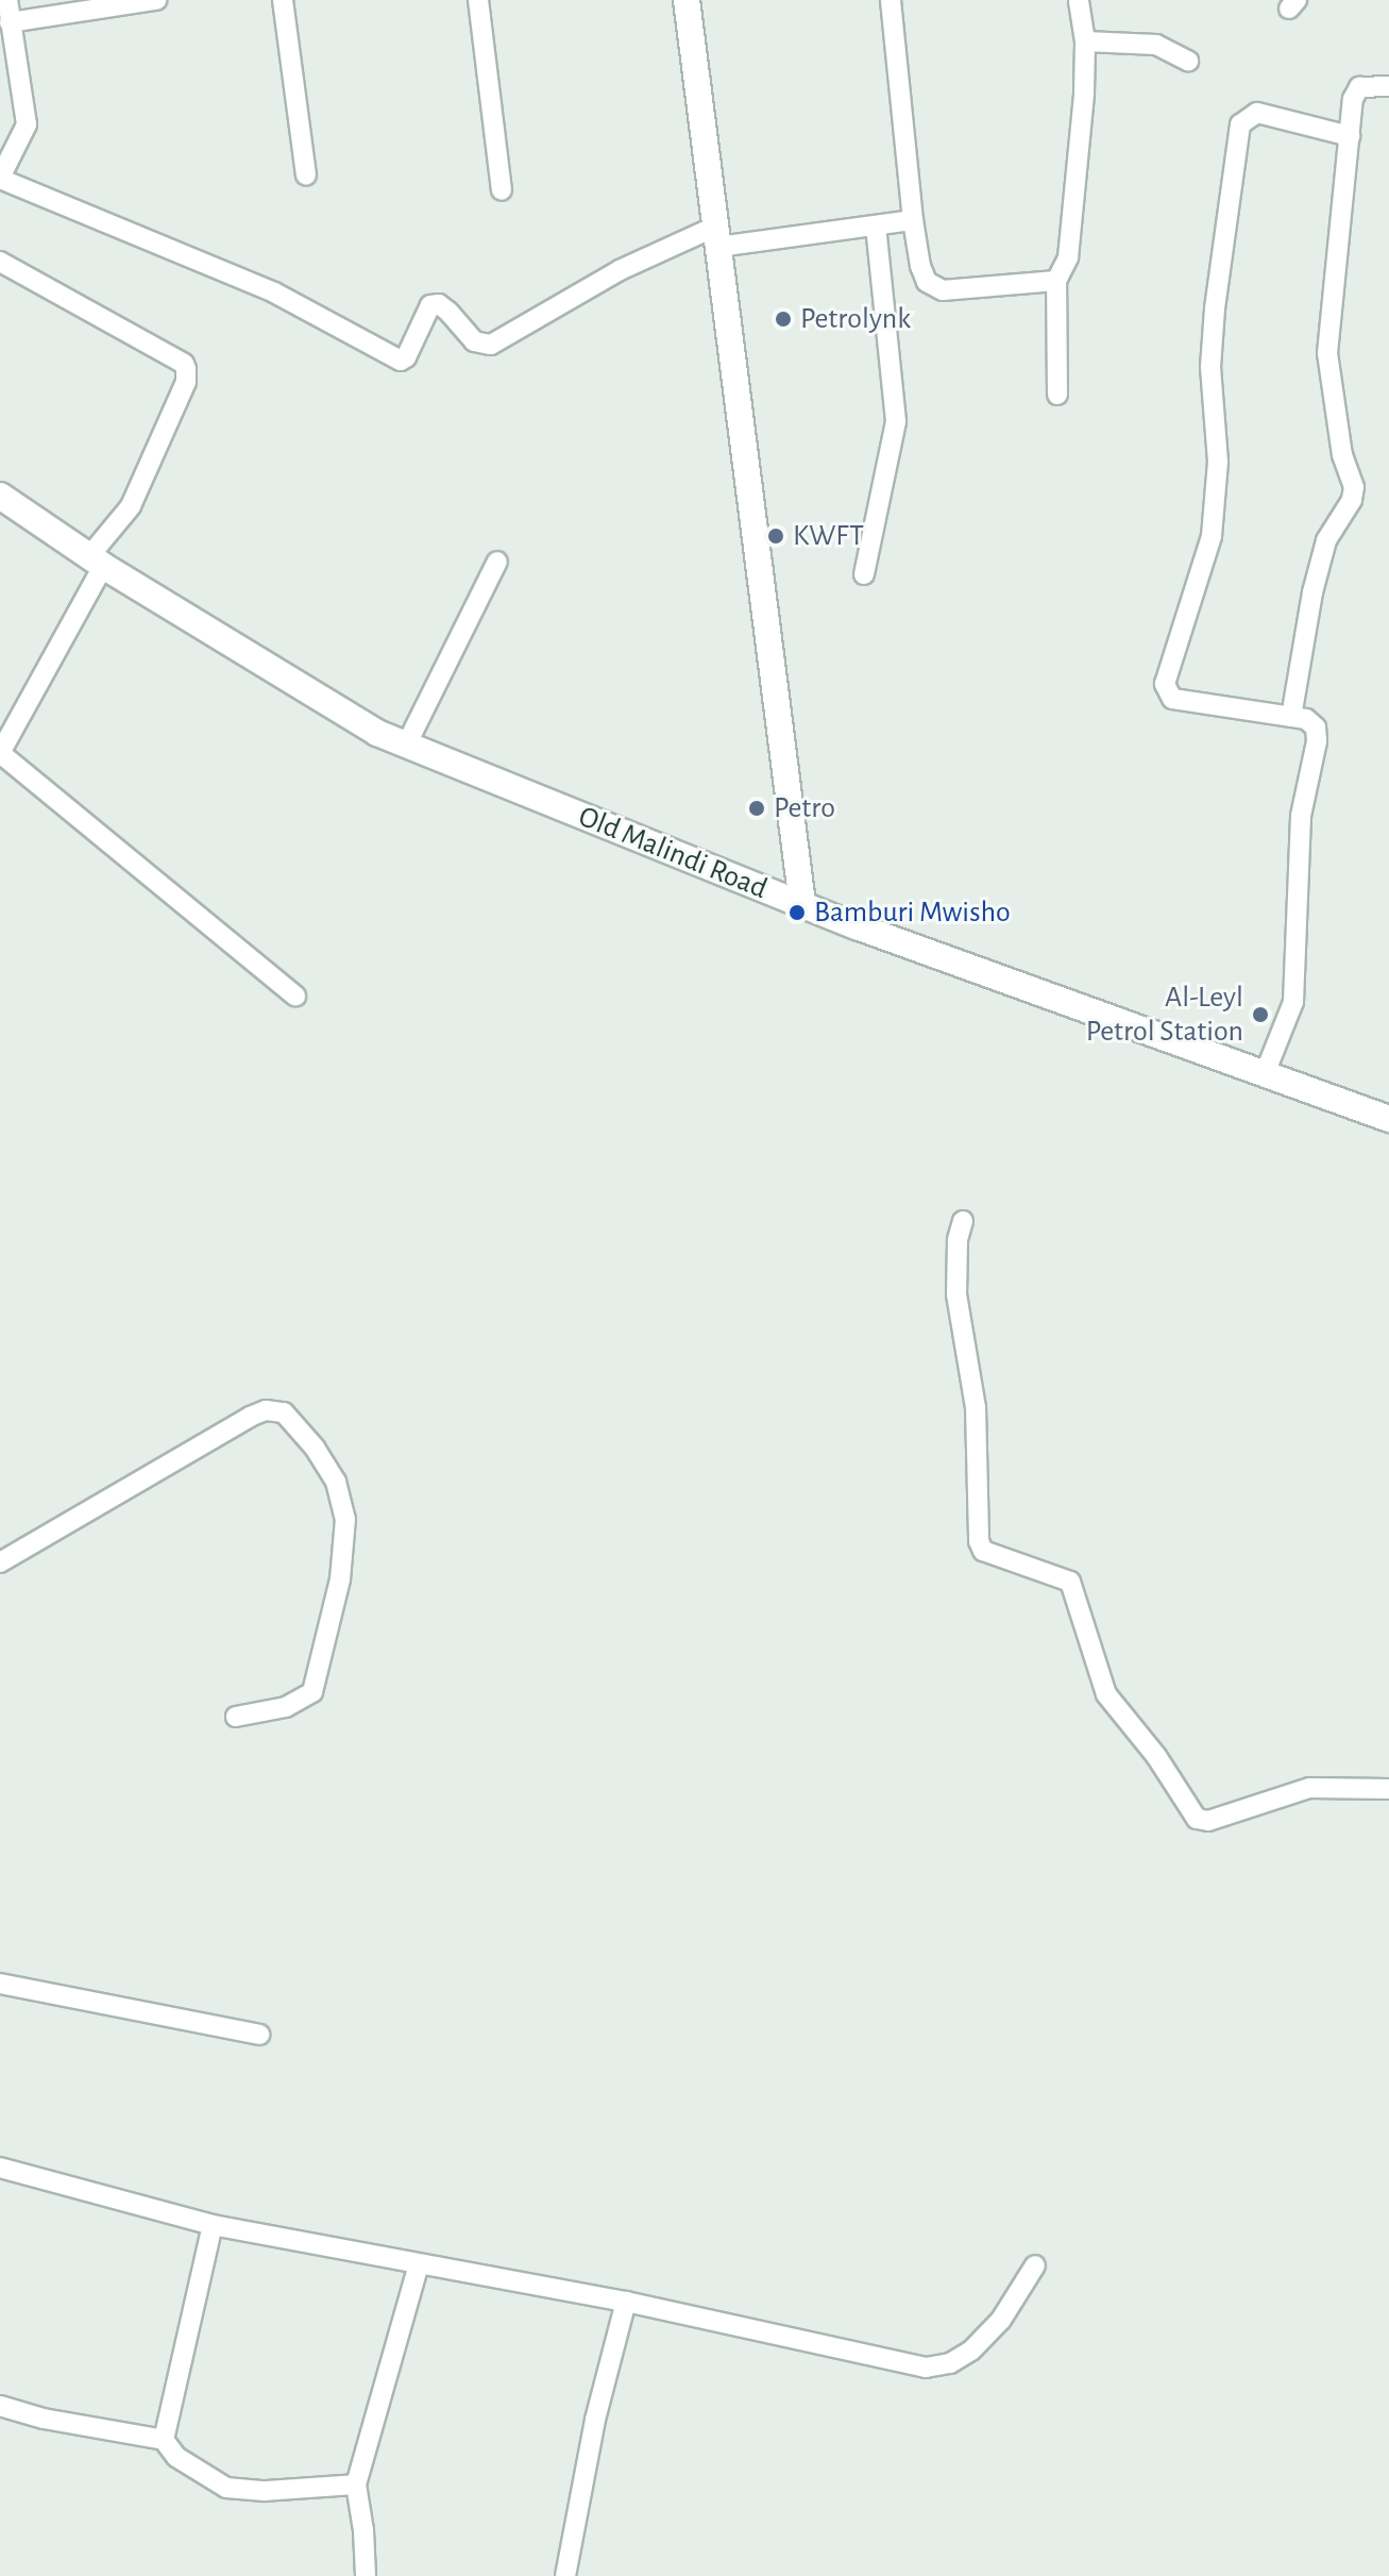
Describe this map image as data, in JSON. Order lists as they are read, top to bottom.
{
  "streets": {
    "main road": ["Old Malindi Road"]
  },
  "places": [
    "Petrolynk",
    "KWFT",
    "Petro",
    "Bamburi Mwisho",
    "Al-Leyl Petrol Station"
  ]
}
